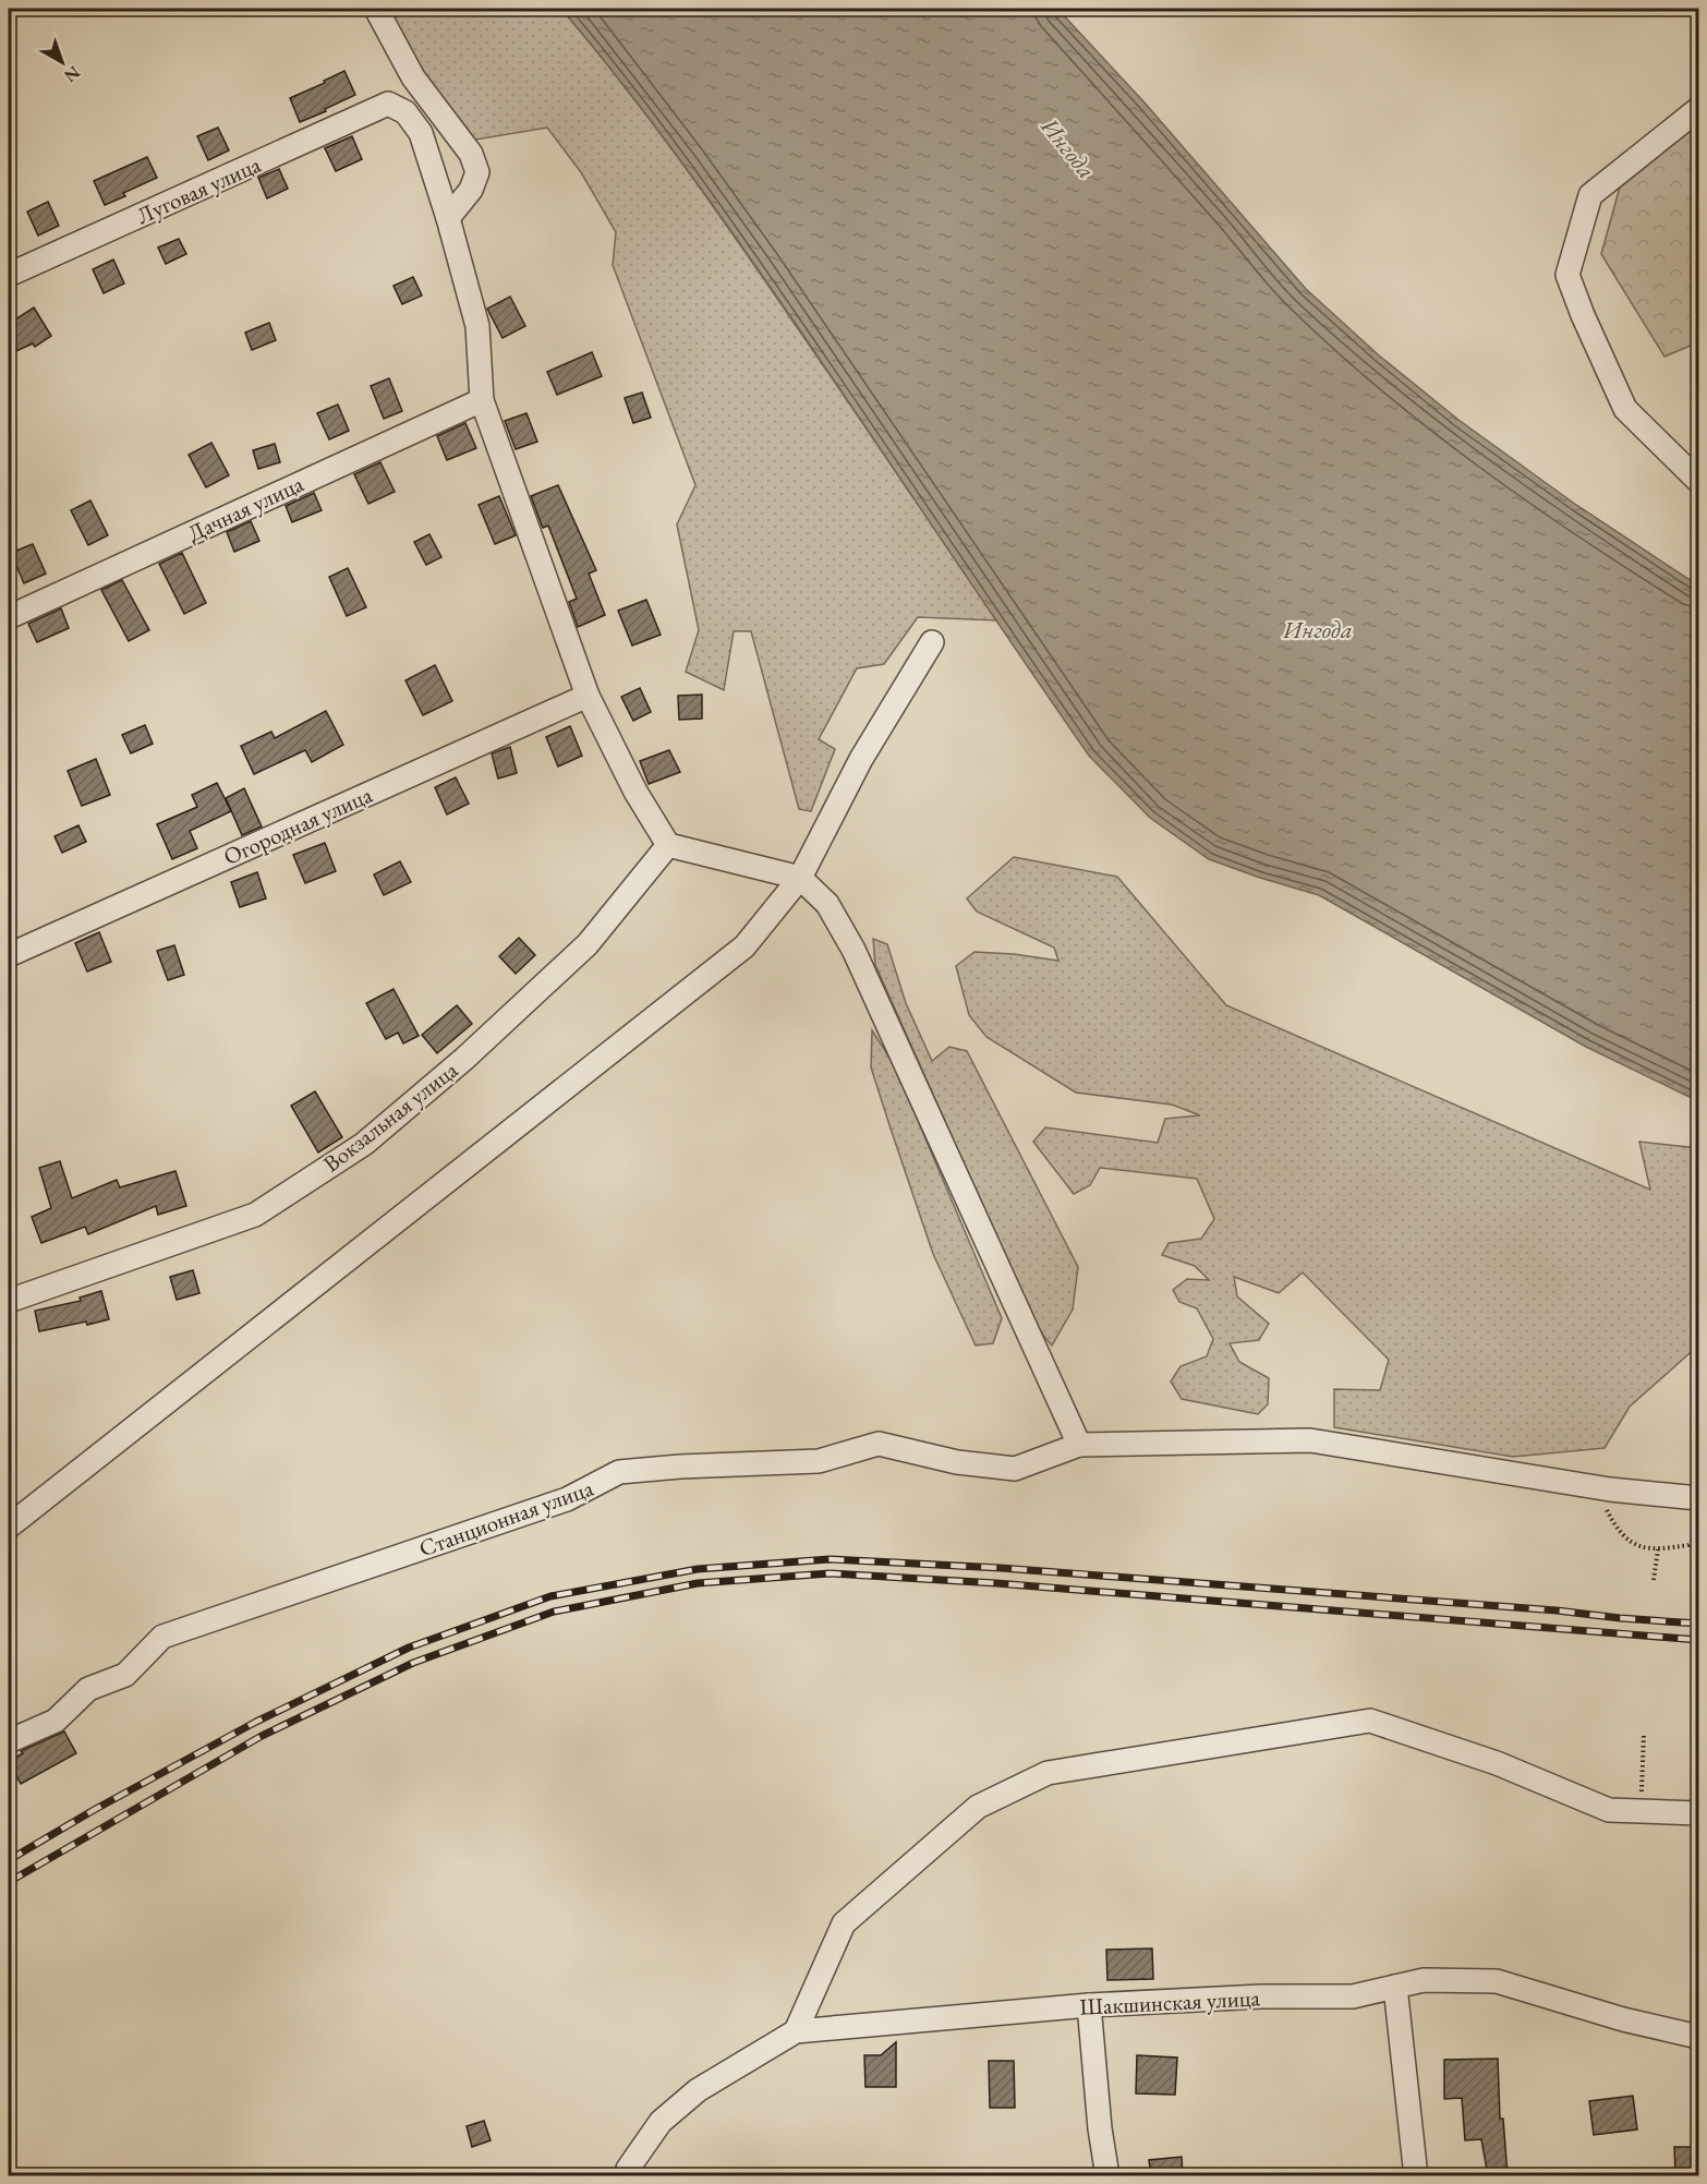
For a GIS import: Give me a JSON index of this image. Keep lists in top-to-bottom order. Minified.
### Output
{"streets":{"street":["Луговая улица","Дачная улица","Огородная улица","Вокзальная улица","Станционная улица","Шакшинская улица"]},"water":["Ингода"],"north":"bottom right"}
